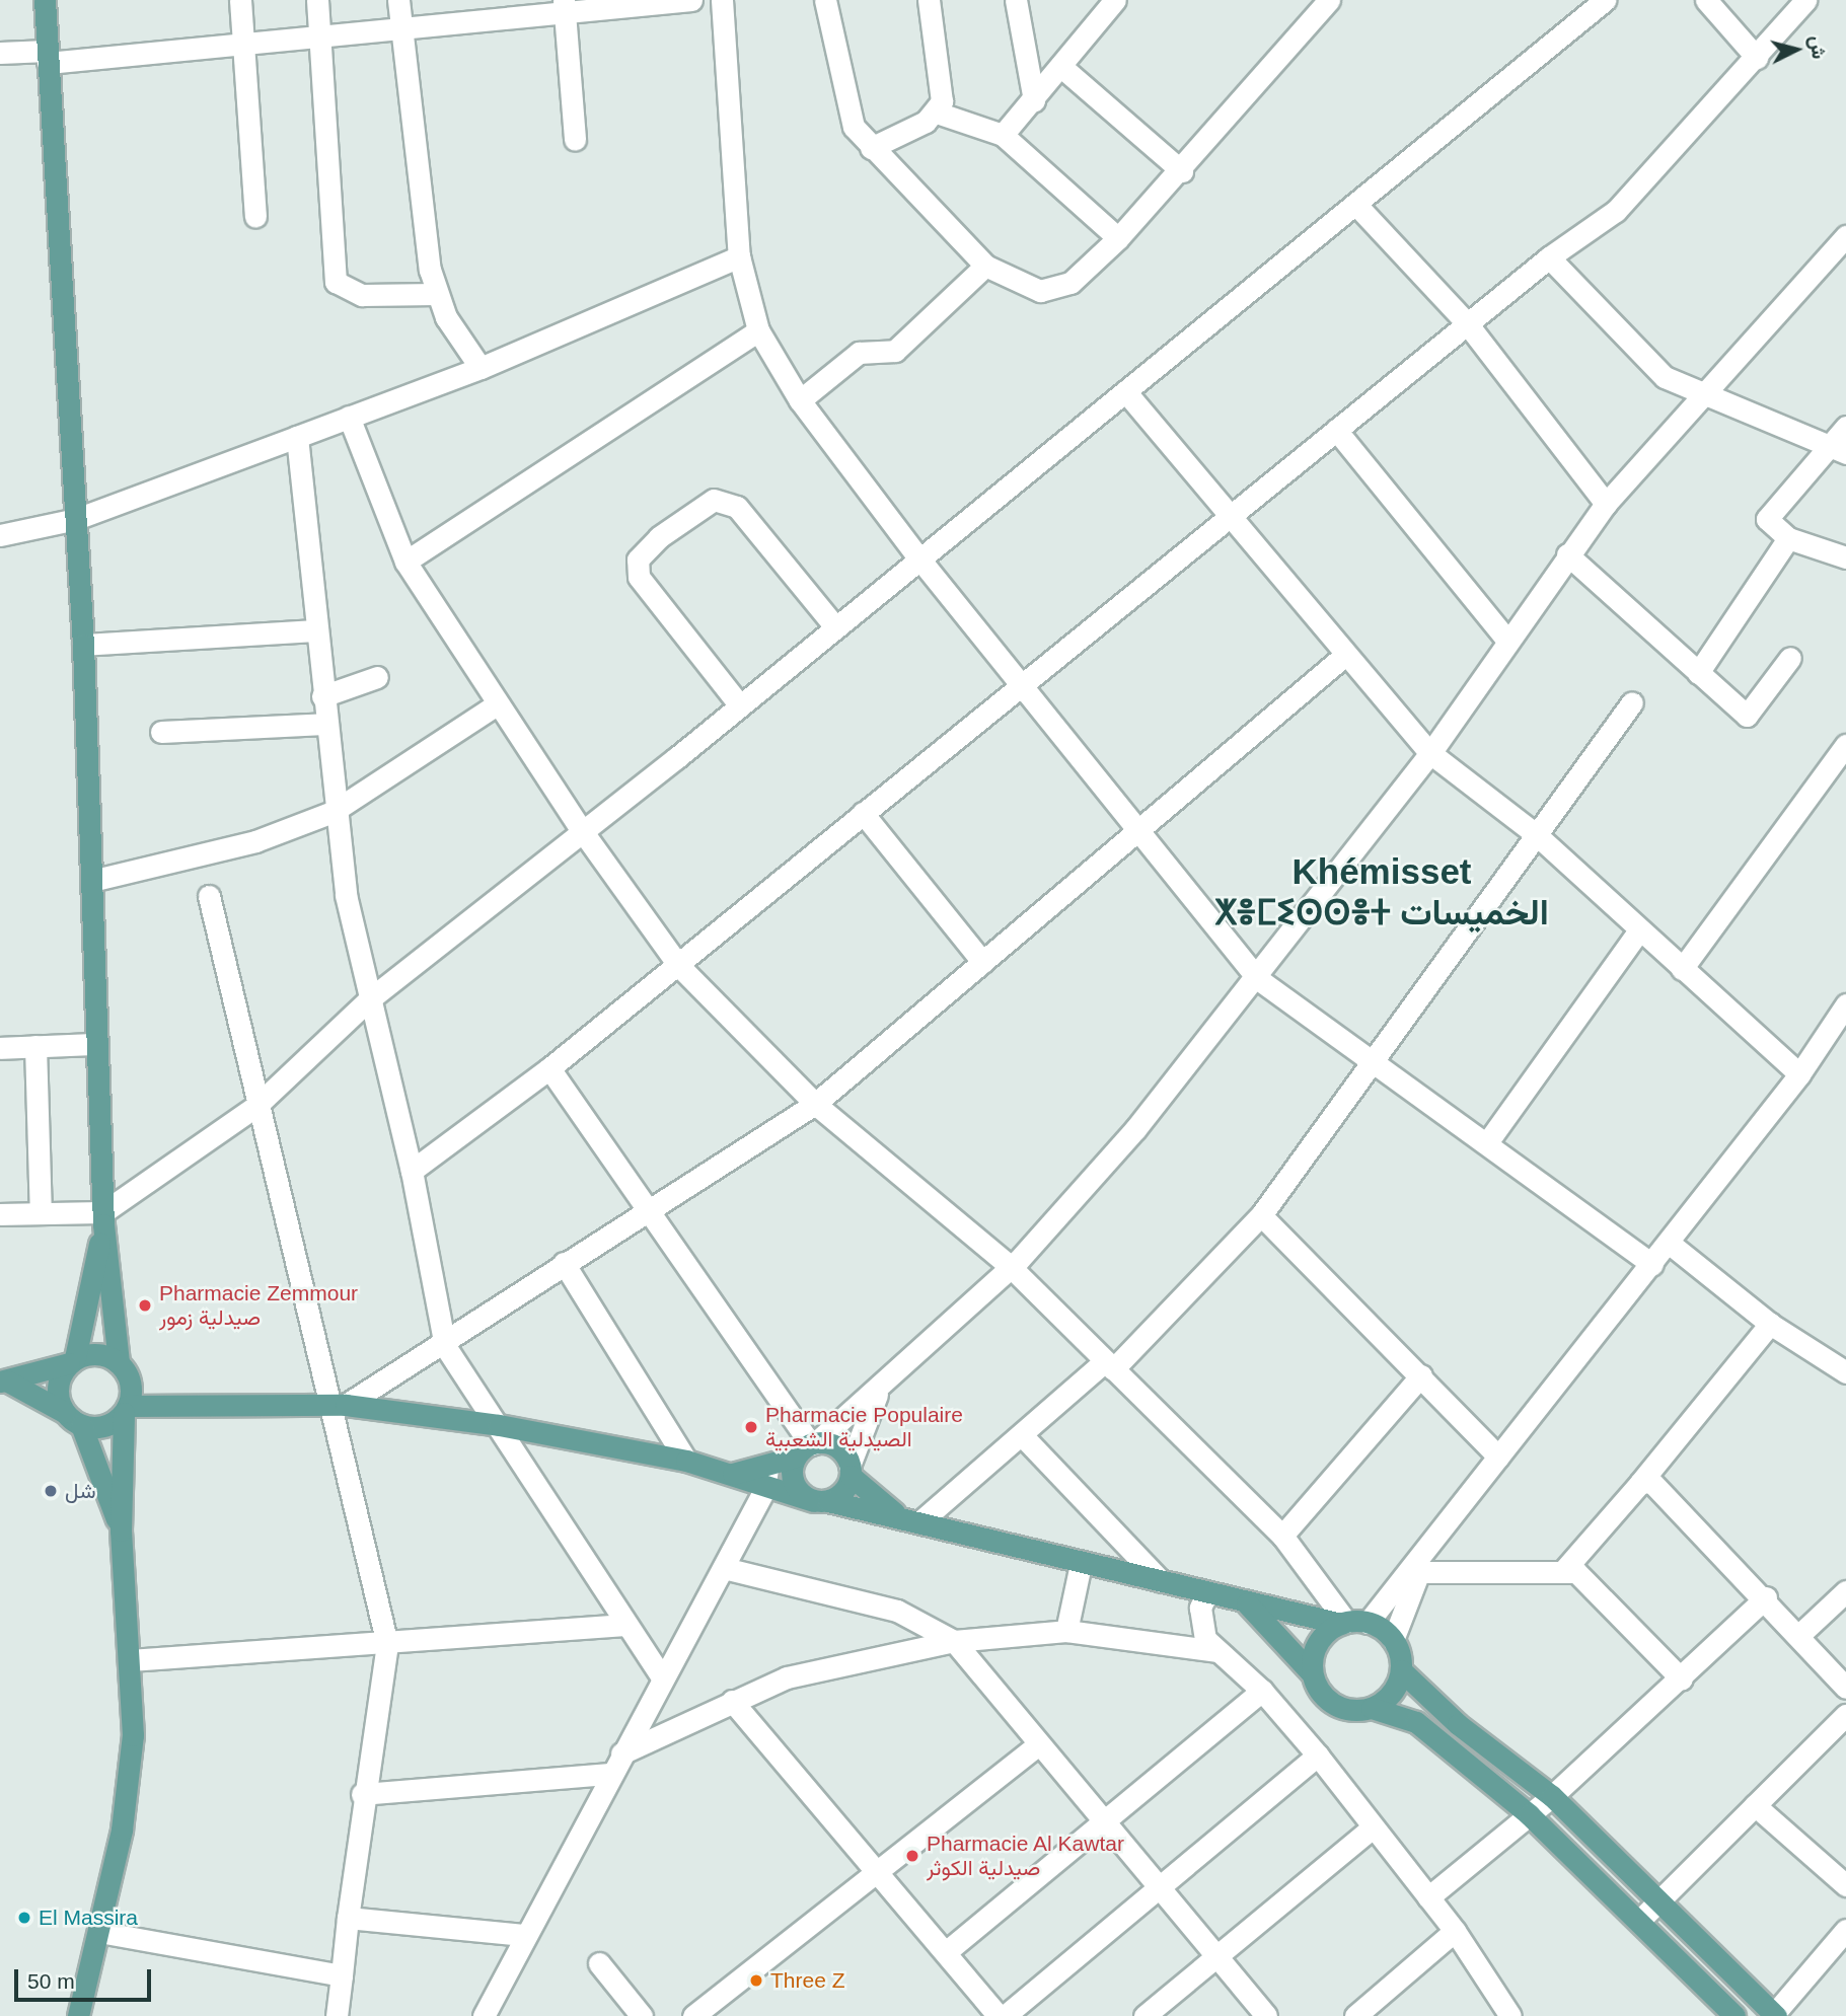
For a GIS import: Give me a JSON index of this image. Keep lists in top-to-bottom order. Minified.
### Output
{"districts":["Khémisset ⵅⴻⵎⵉⵙⵙⴻⵜ الخميسات"],"places":["Pharmacie Zemmour صيدلية زمور","Pharmacie Populaire الصيدلية الشعبية","شل","Pharmacie Al Kawtar صيدلية الكوثر","El Massira","Three Z"],"scale_bar":"50 m","north":"right"}
